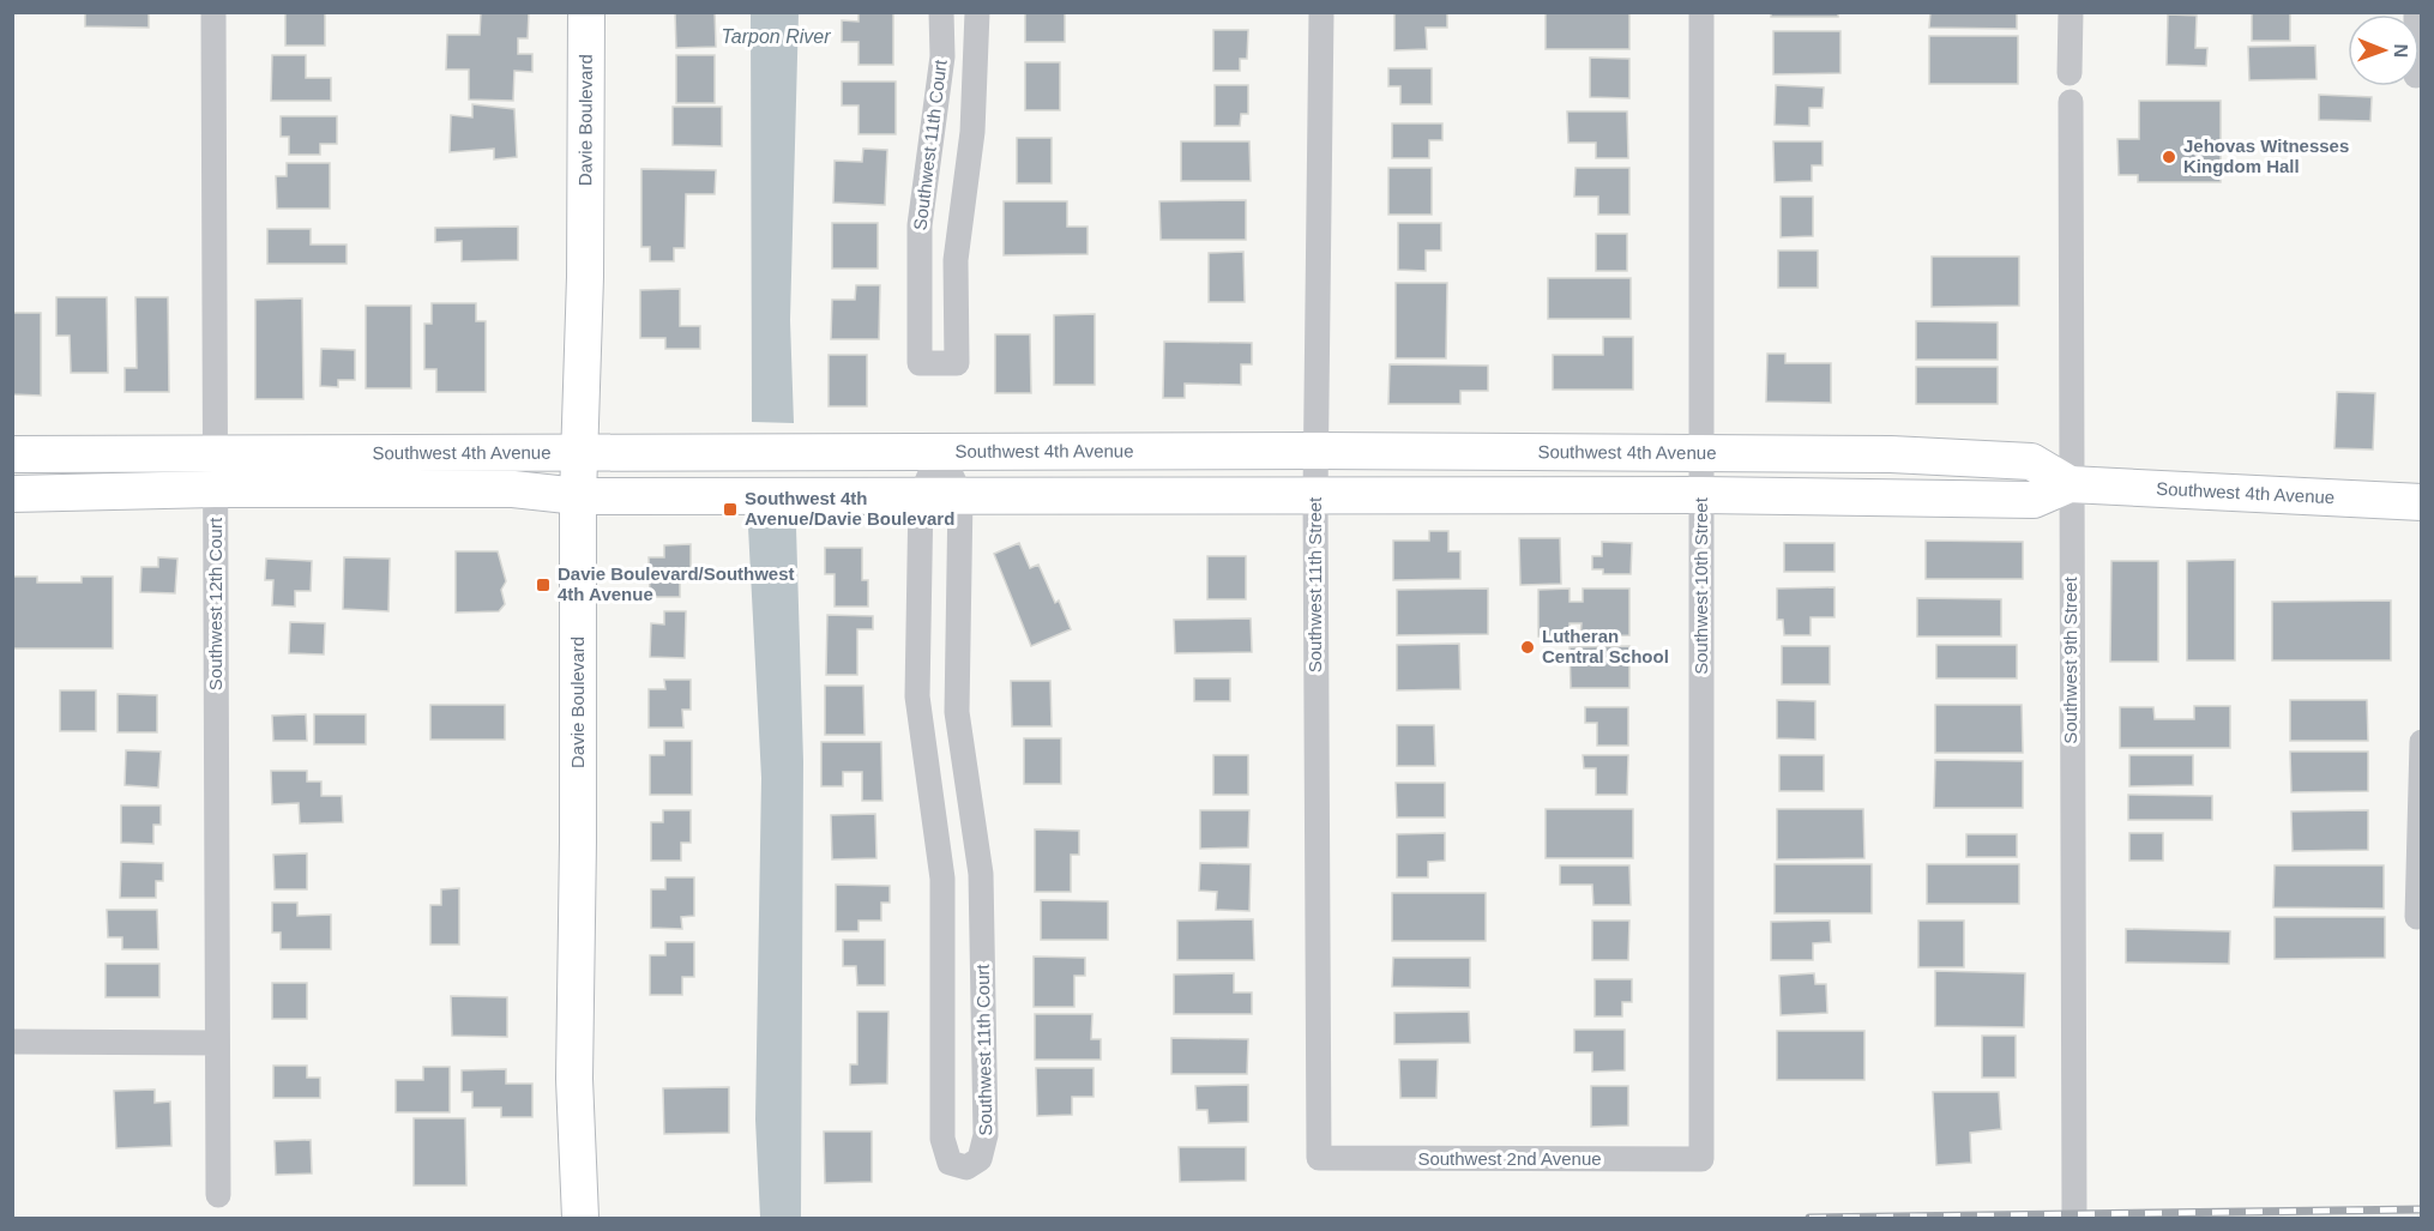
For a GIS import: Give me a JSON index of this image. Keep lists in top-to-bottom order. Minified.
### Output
{"streets":{"main road":["Davie Boulevard","Southwest 4th Avenue"],"street":["Southwest 11th Court","Southwest 11th Street","Southwest 10th Street","Southwest 12th Court","Southwest 9th Street","Southwest 2nd Avenue"]},"crossings":[["Davie Boulevard","Southwest 4th Avenue"],["Southwest 11th Court","Southwest 4th Avenue"],["Southwest 4th Avenue","Southwest 11th Street"],["Southwest 4th Avenue","Southwest 10th Street"],["Southwest 4th Avenue","Southwest 12th Court"],["Southwest 4th Avenue","Southwest 9th Street"],["Southwest 11th Street","Southwest 2nd Avenue"],["Southwest 10th Street","Southwest 2nd Avenue"]],"water":["Tarpon River"],"places":{"other":["Jehovas Witnesses Kingdom Hall","Lutheran Central School"],"transit":["Southwest 4th Avenue/Davie Boulevard","Davie Boulevard/Southwest 4th Avenue"]},"north":"right"}
